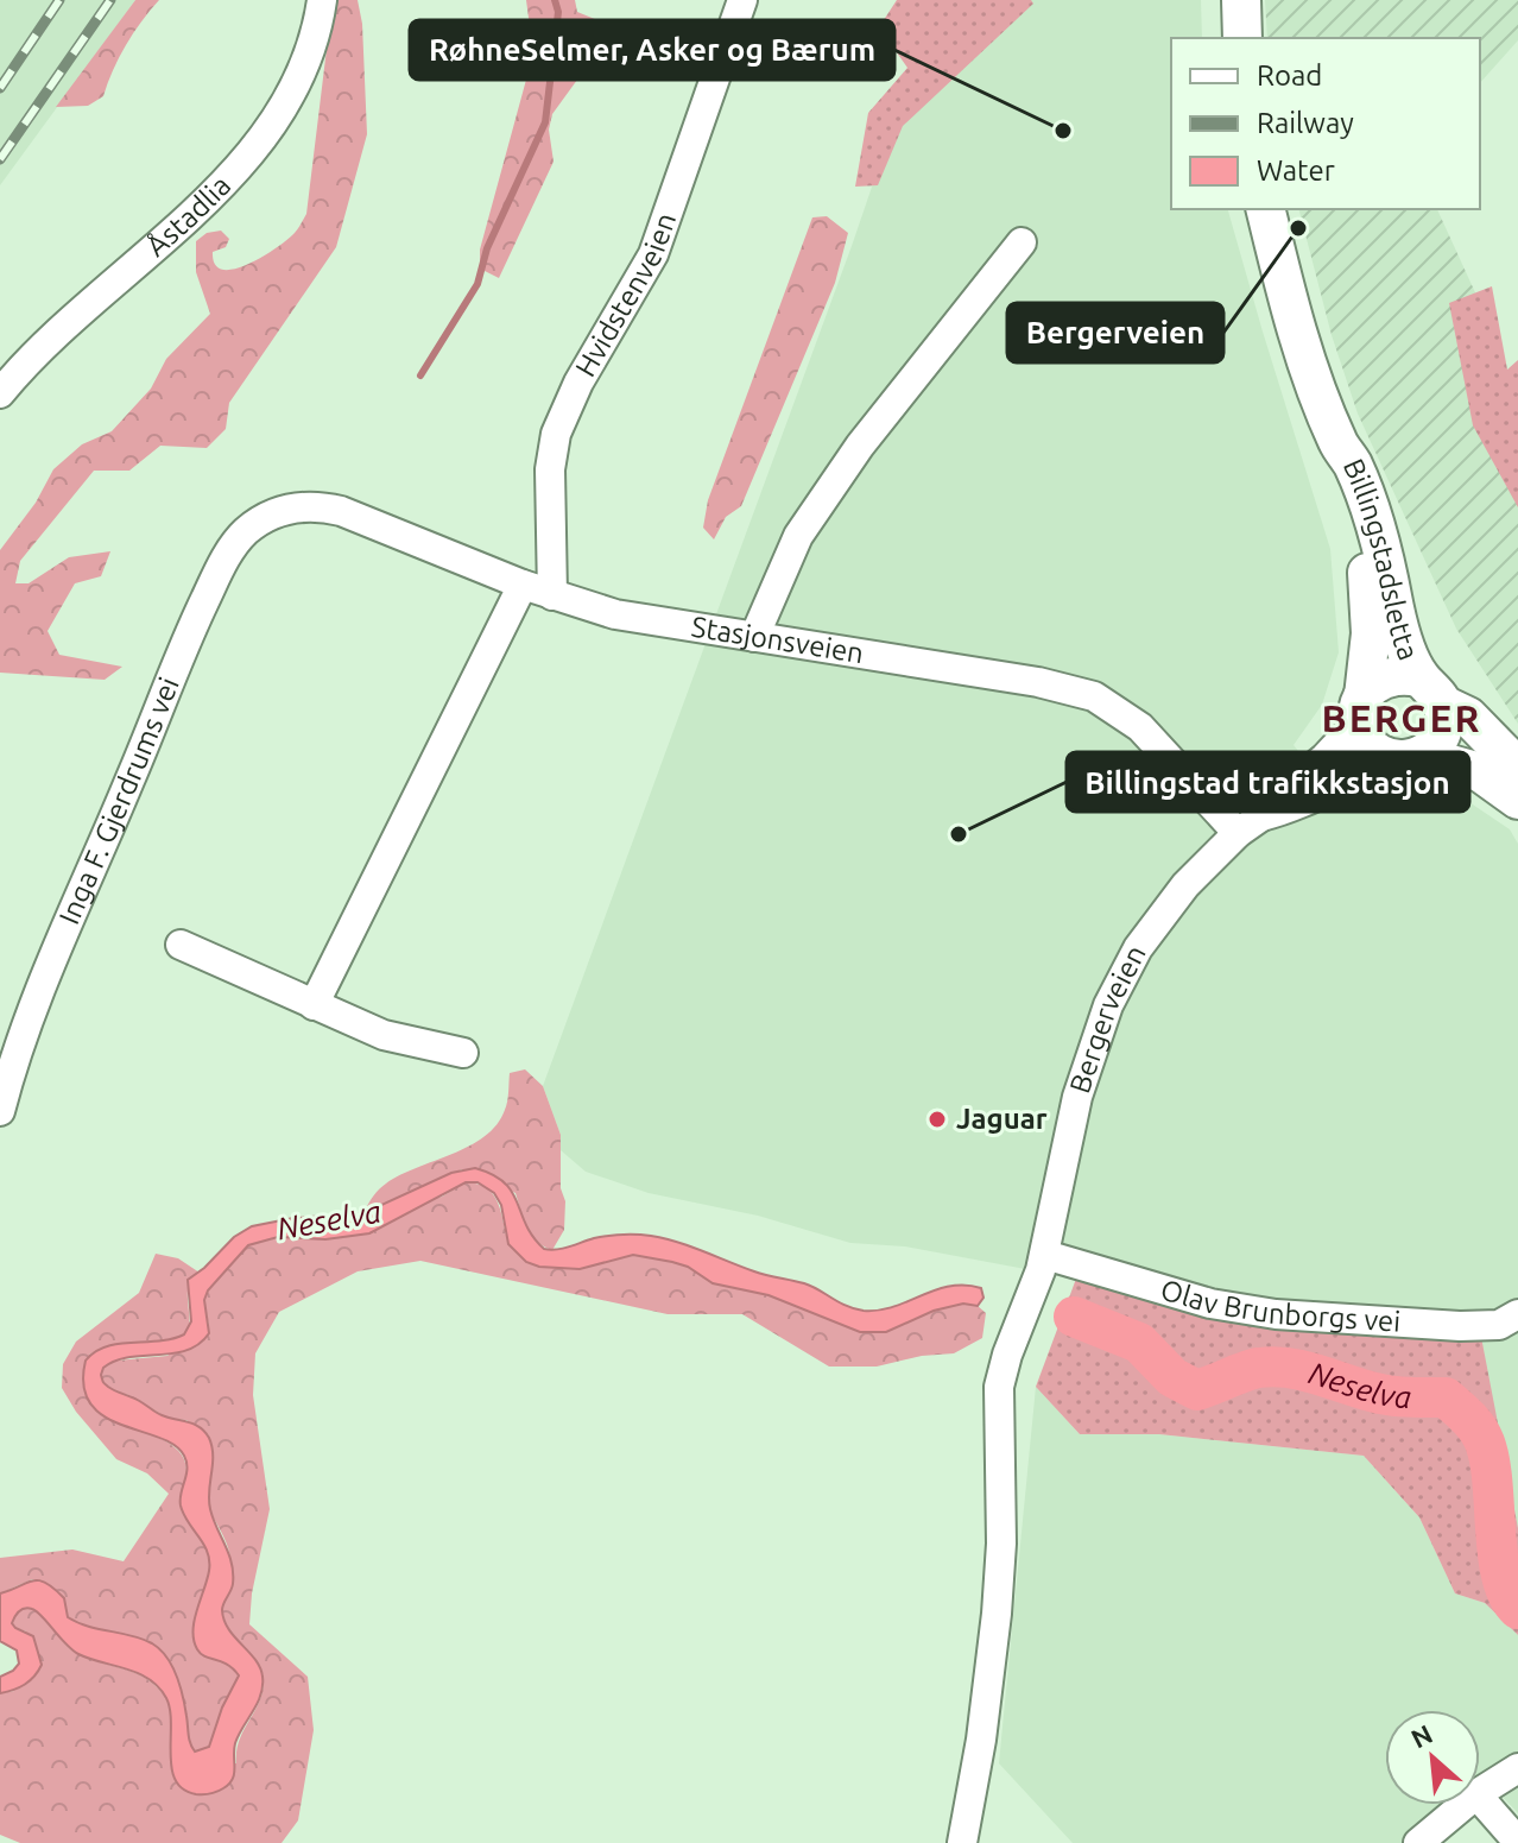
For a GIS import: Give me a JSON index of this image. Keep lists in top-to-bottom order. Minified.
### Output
{"streets":{"main road":["Billingstadsletta"],"street":["Åstadlia","Hvidstenveien","Stasjonsveien","Inga F. Gjerdrums vei","Bergerveien","Olav Brunborgs vei"]},"crossings":[["Hvidstenveien","Stasjonsveien"],["Billingstadsletta","Bergerveien"],["Stasjonsveien","Inga F. Gjerdrums vei"],["Stasjonsveien","Bergerveien"],["Bergerveien","Olav Brunborgs vei"]],"districts":["BERGER"],"water":["Neselva"],"places":["RøhneSelmer, Asker og Bærum","Bergerveien","Billingstad trafikkstasjon","Jaguar"],"legend":["Road","Railway","Water"],"north":"top left"}
